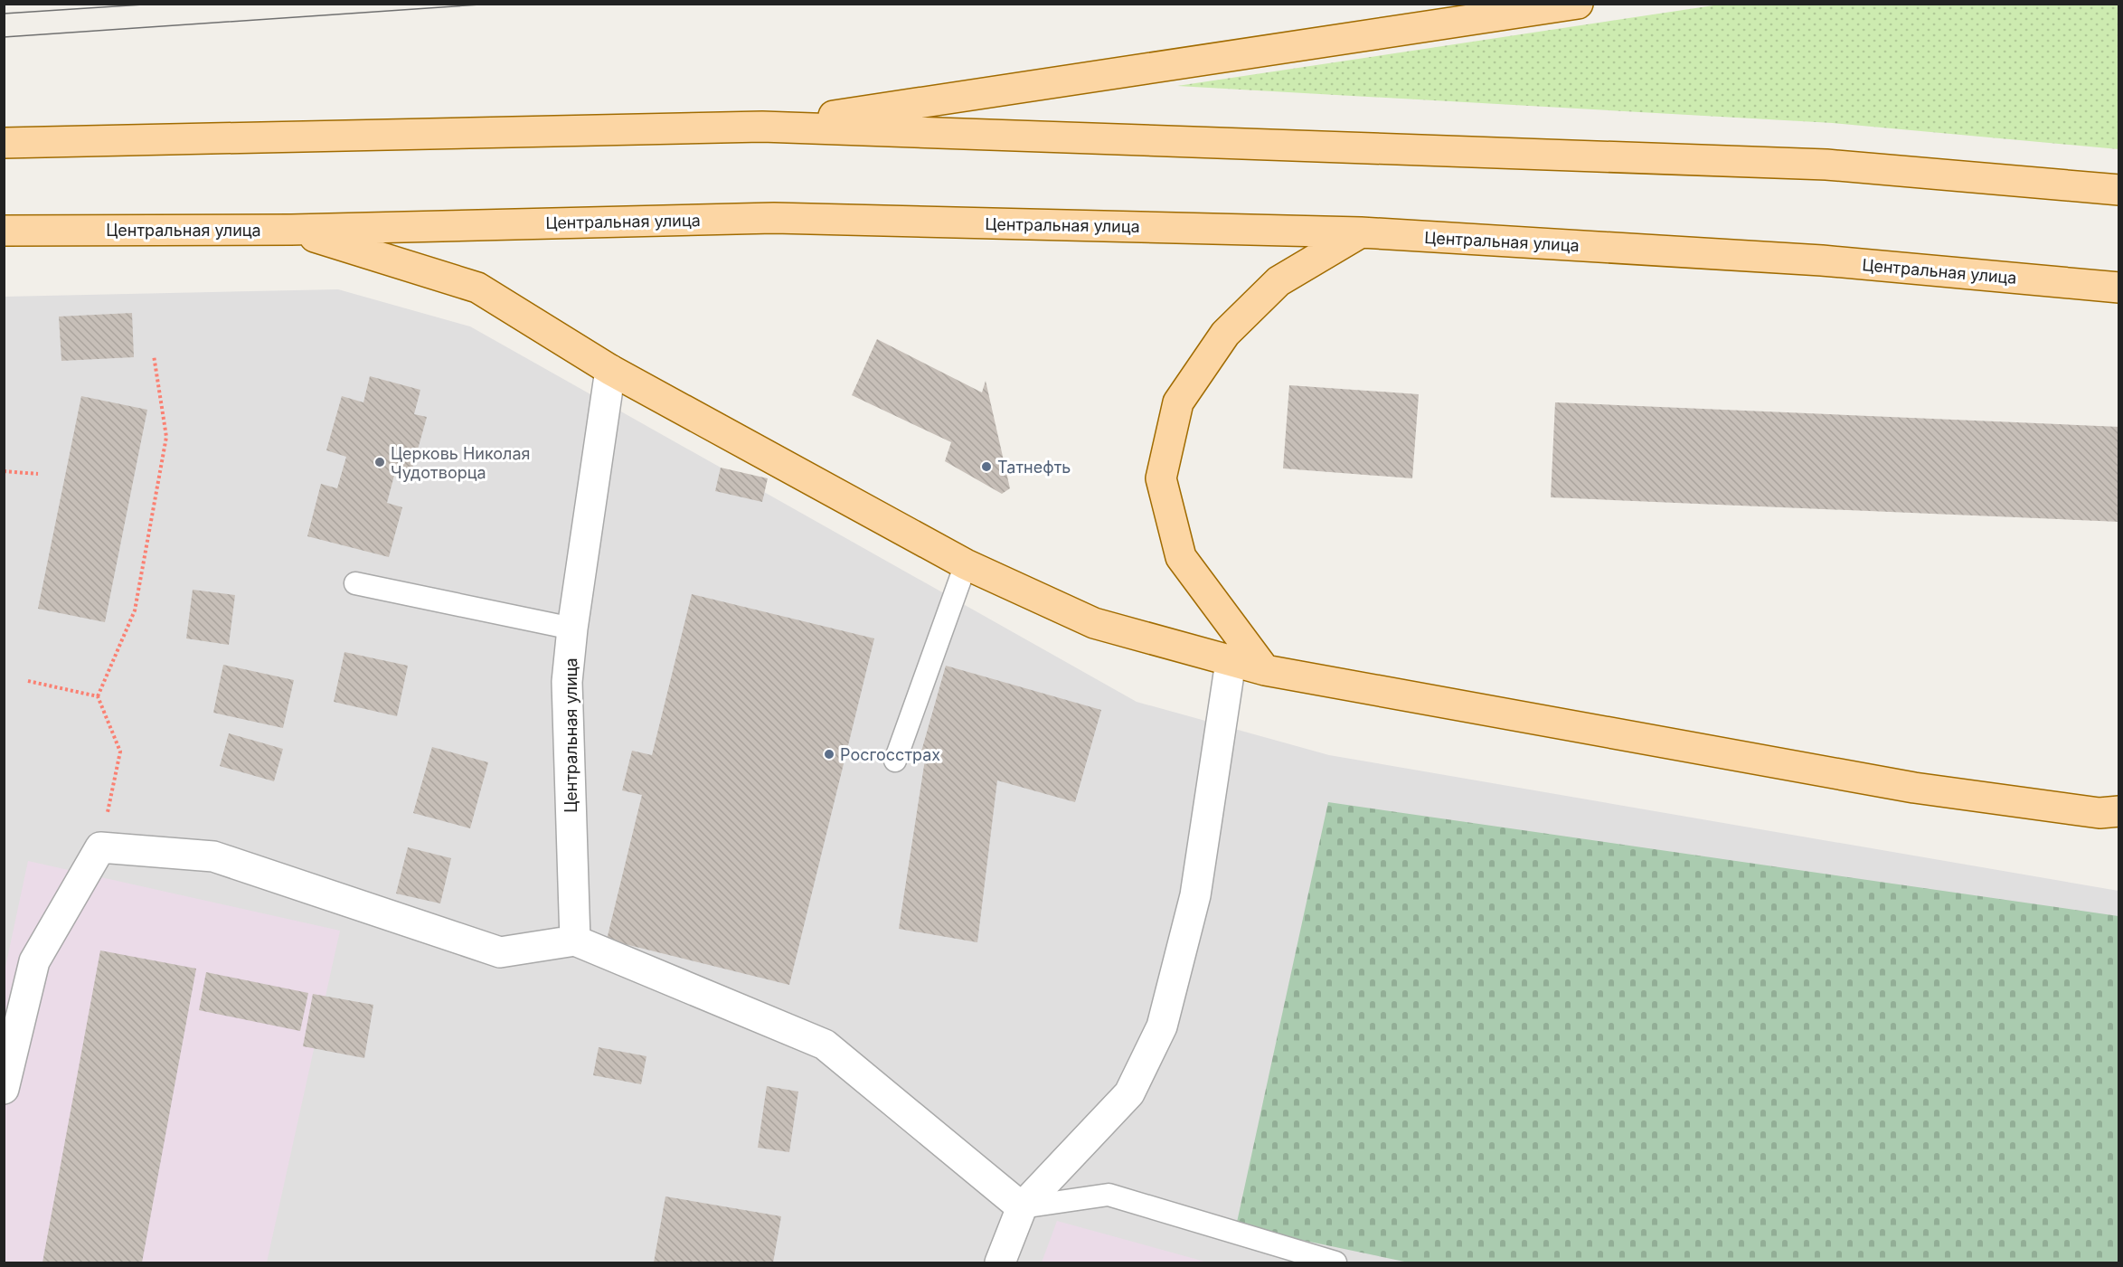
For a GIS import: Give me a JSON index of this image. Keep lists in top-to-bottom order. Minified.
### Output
{"streets":{"main road":["Центральная улица"]},"places":["Церковь Николая Чудотворца","Татнефть","Росгосстрах"]}
